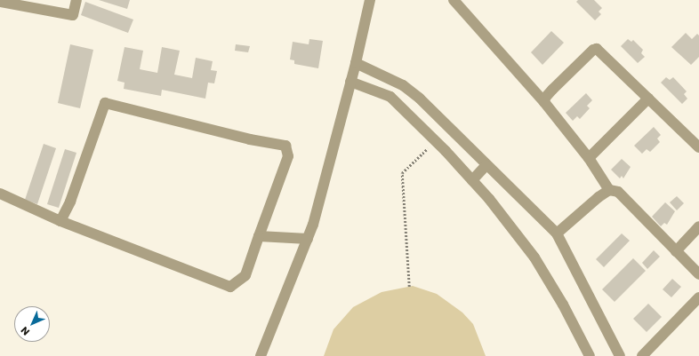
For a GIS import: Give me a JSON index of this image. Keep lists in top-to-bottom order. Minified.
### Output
{"north":"bottom left"}
